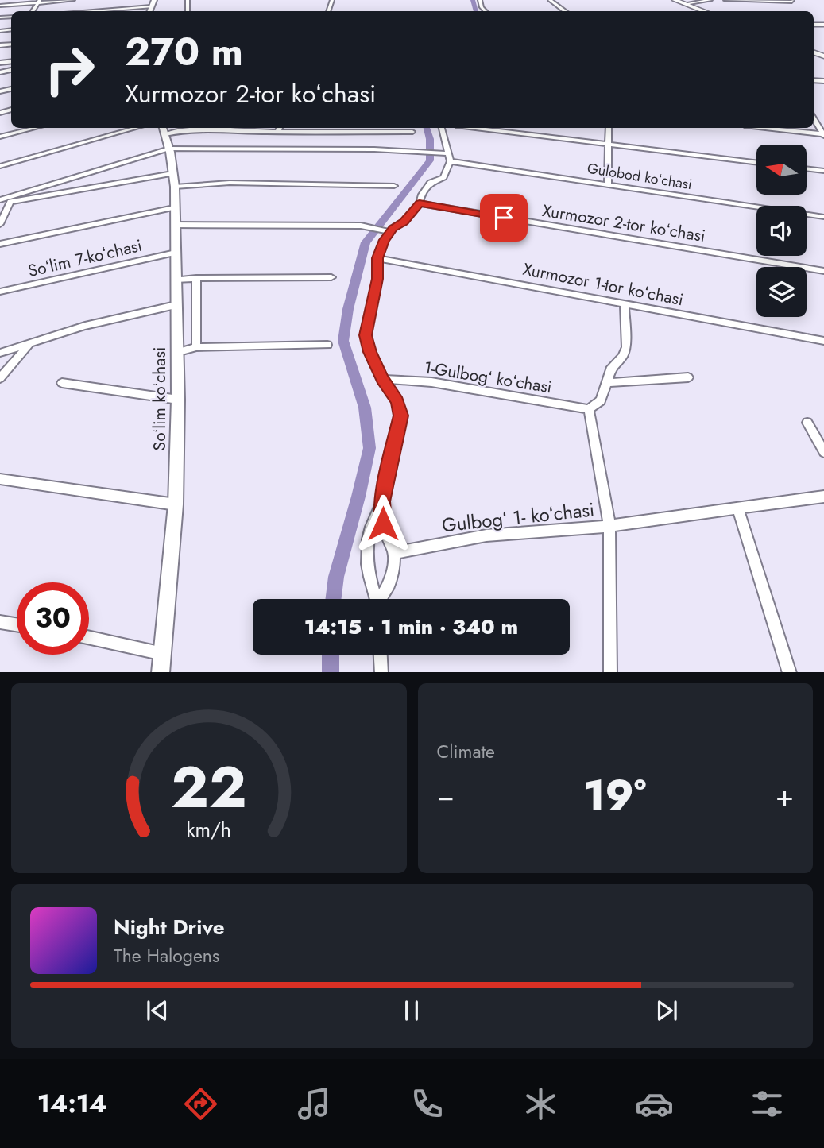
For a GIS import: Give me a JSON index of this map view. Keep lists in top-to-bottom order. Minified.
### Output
{"streets":{"street":["Gulobod koʻchasi","Xurmozor 2-tor koʻchasi","Soʻlim 7-koʻchasi","Xurmozor 1-tor koʻchasi","1-Gulbogʻ koʻchasi","Soʻlim koʻchasi","Gulbogʻ 1- koʻchasi"]},"crossings":[["Gulobod koʻchasi","Soʻlim koʻchasi"],["Soʻlim 7-koʻchasi","Soʻlim koʻchasi"],["1-Gulbogʻ koʻchasi","Gulbogʻ 1- koʻchasi"]],"north":"left","page":{"turn":["270 m","Xurmozor 2-tor koʻchasi"],"limit":"30","trip":"14:15 · 1 min · 340 m","tile":"Climate","heat":["−","19°","+"],"song":["Night Drive","The Halogens"],"tabs":"14:14","gauge":["22","km/h"]}}
